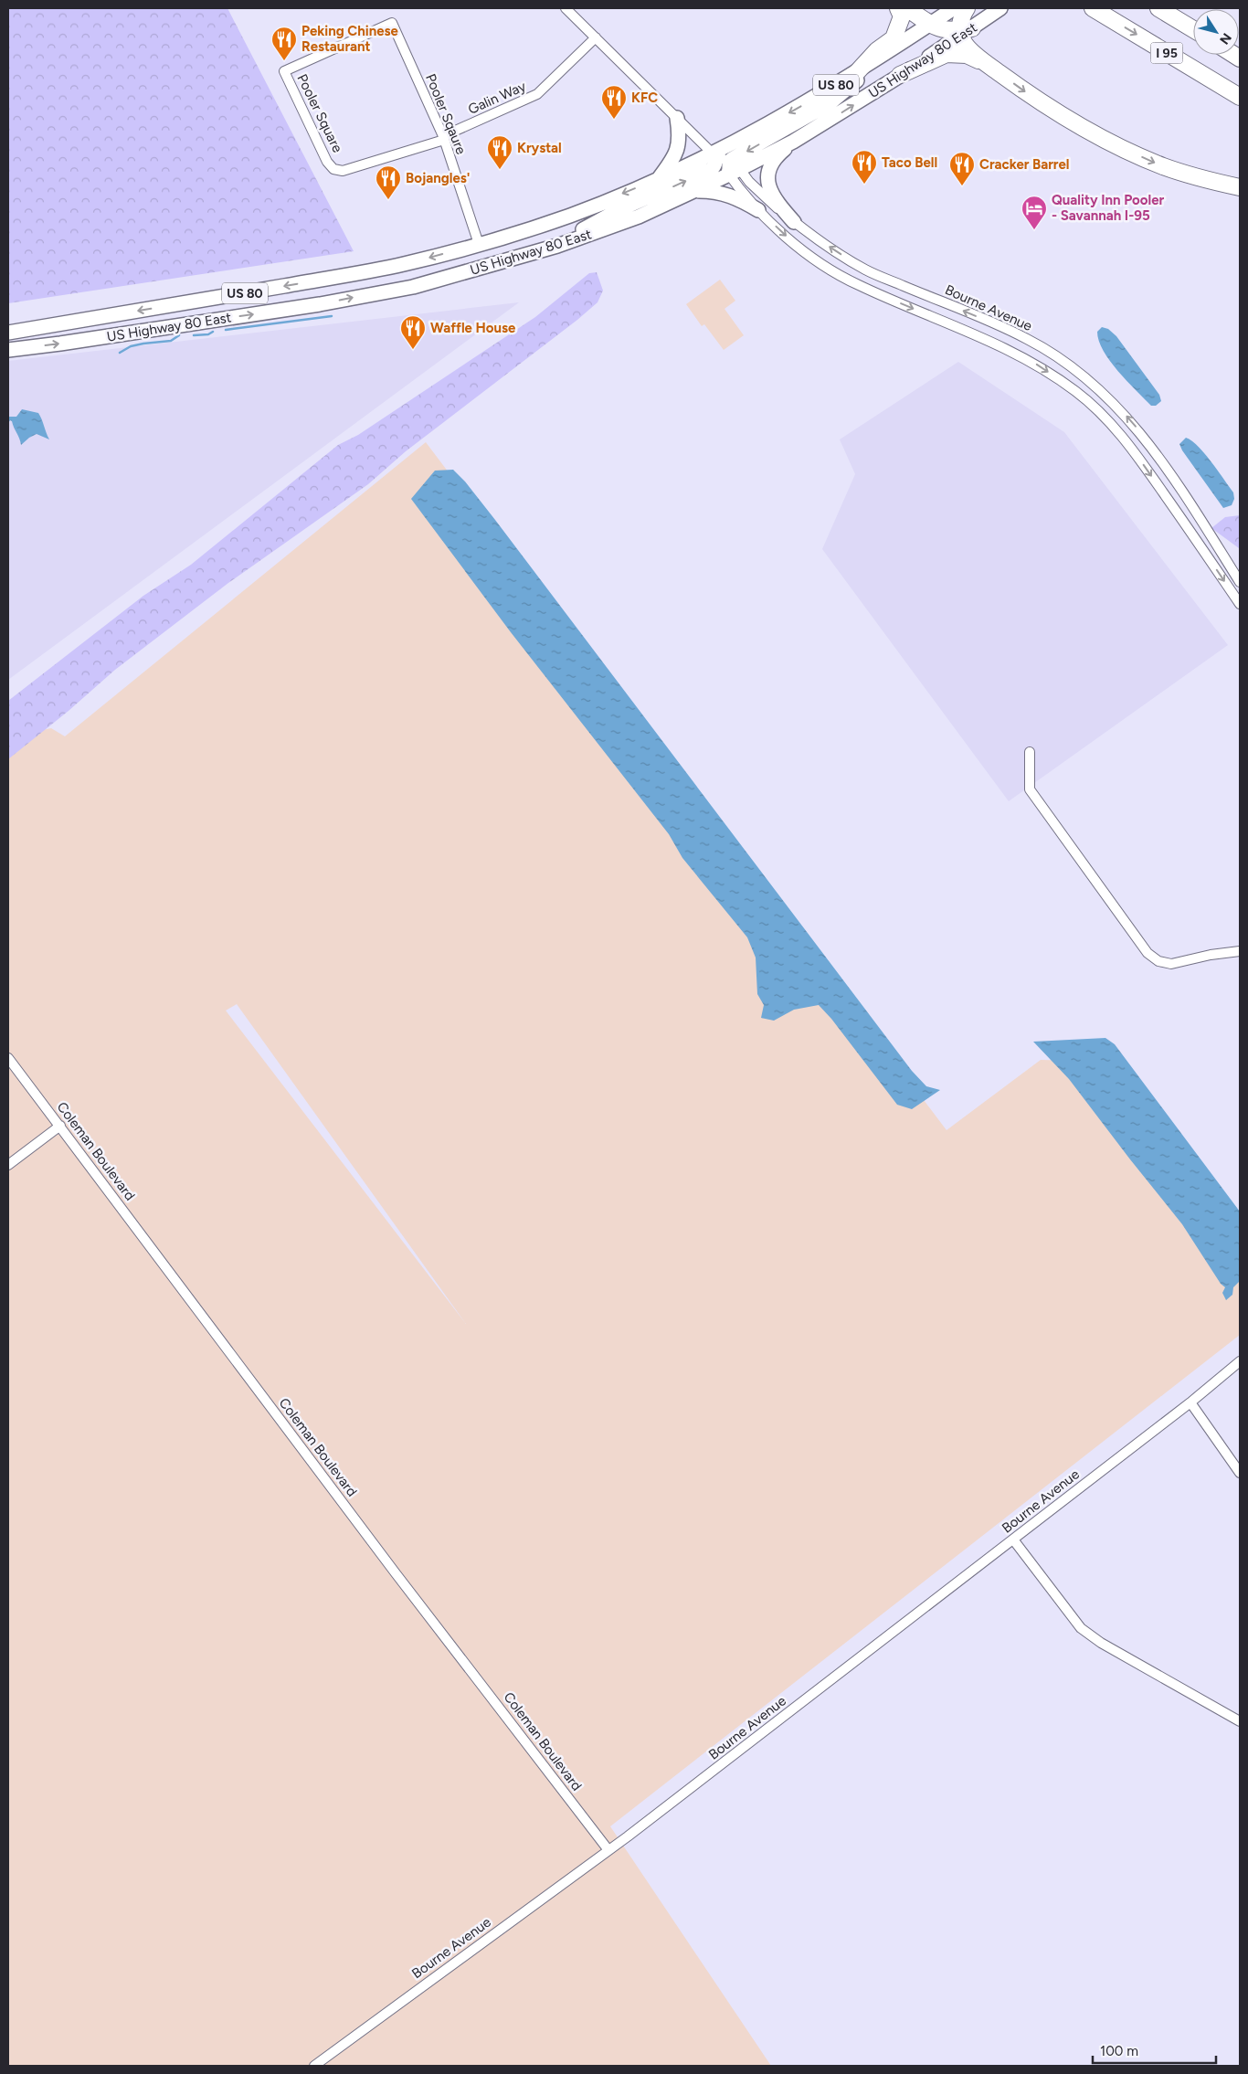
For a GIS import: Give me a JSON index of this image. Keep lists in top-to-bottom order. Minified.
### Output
{"streets":{"highway":["I 95"],"main road":["US Highway 80 East","US 80"],"street":["Galin Way","Pooler Square","Pooler Sqaure","Bourne Avenue","Coleman Boulevard"]},"crossings":[["US Highway 80 East","Pooler Sqaure"],["US Highway 80 East","Bourne Avenue"],["Galin Way","Pooler Square"],["Galin Way","Pooler Sqaure"],["Pooler Square","Pooler Sqaure"],["Bourne Avenue","Coleman Boulevard"]],"places":{"restaurant":["Peking Chinese Restaurant","KFC","Krystal","Taco Bell","Cracker Barrel","Bojangles'","Waffle House"],"hotel":["Quality Inn Pooler - Savannah I-95"]},"scale_bar":"100 m","north":"bottom right"}
